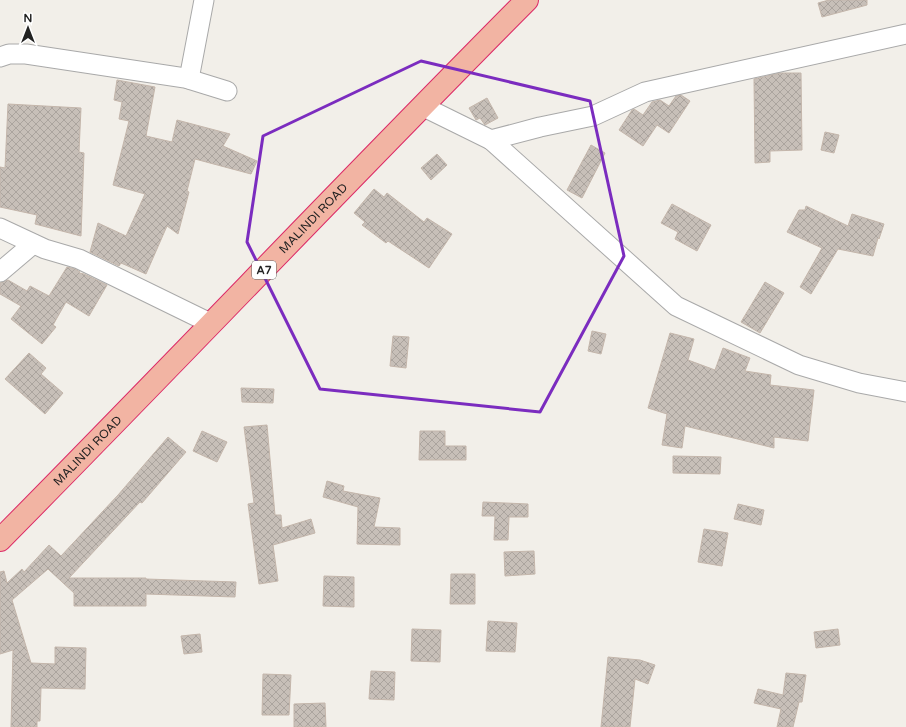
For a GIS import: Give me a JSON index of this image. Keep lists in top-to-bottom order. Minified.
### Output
{"streets":{"highway":["MALINDI ROAD","A7"]},"north":"top"}
